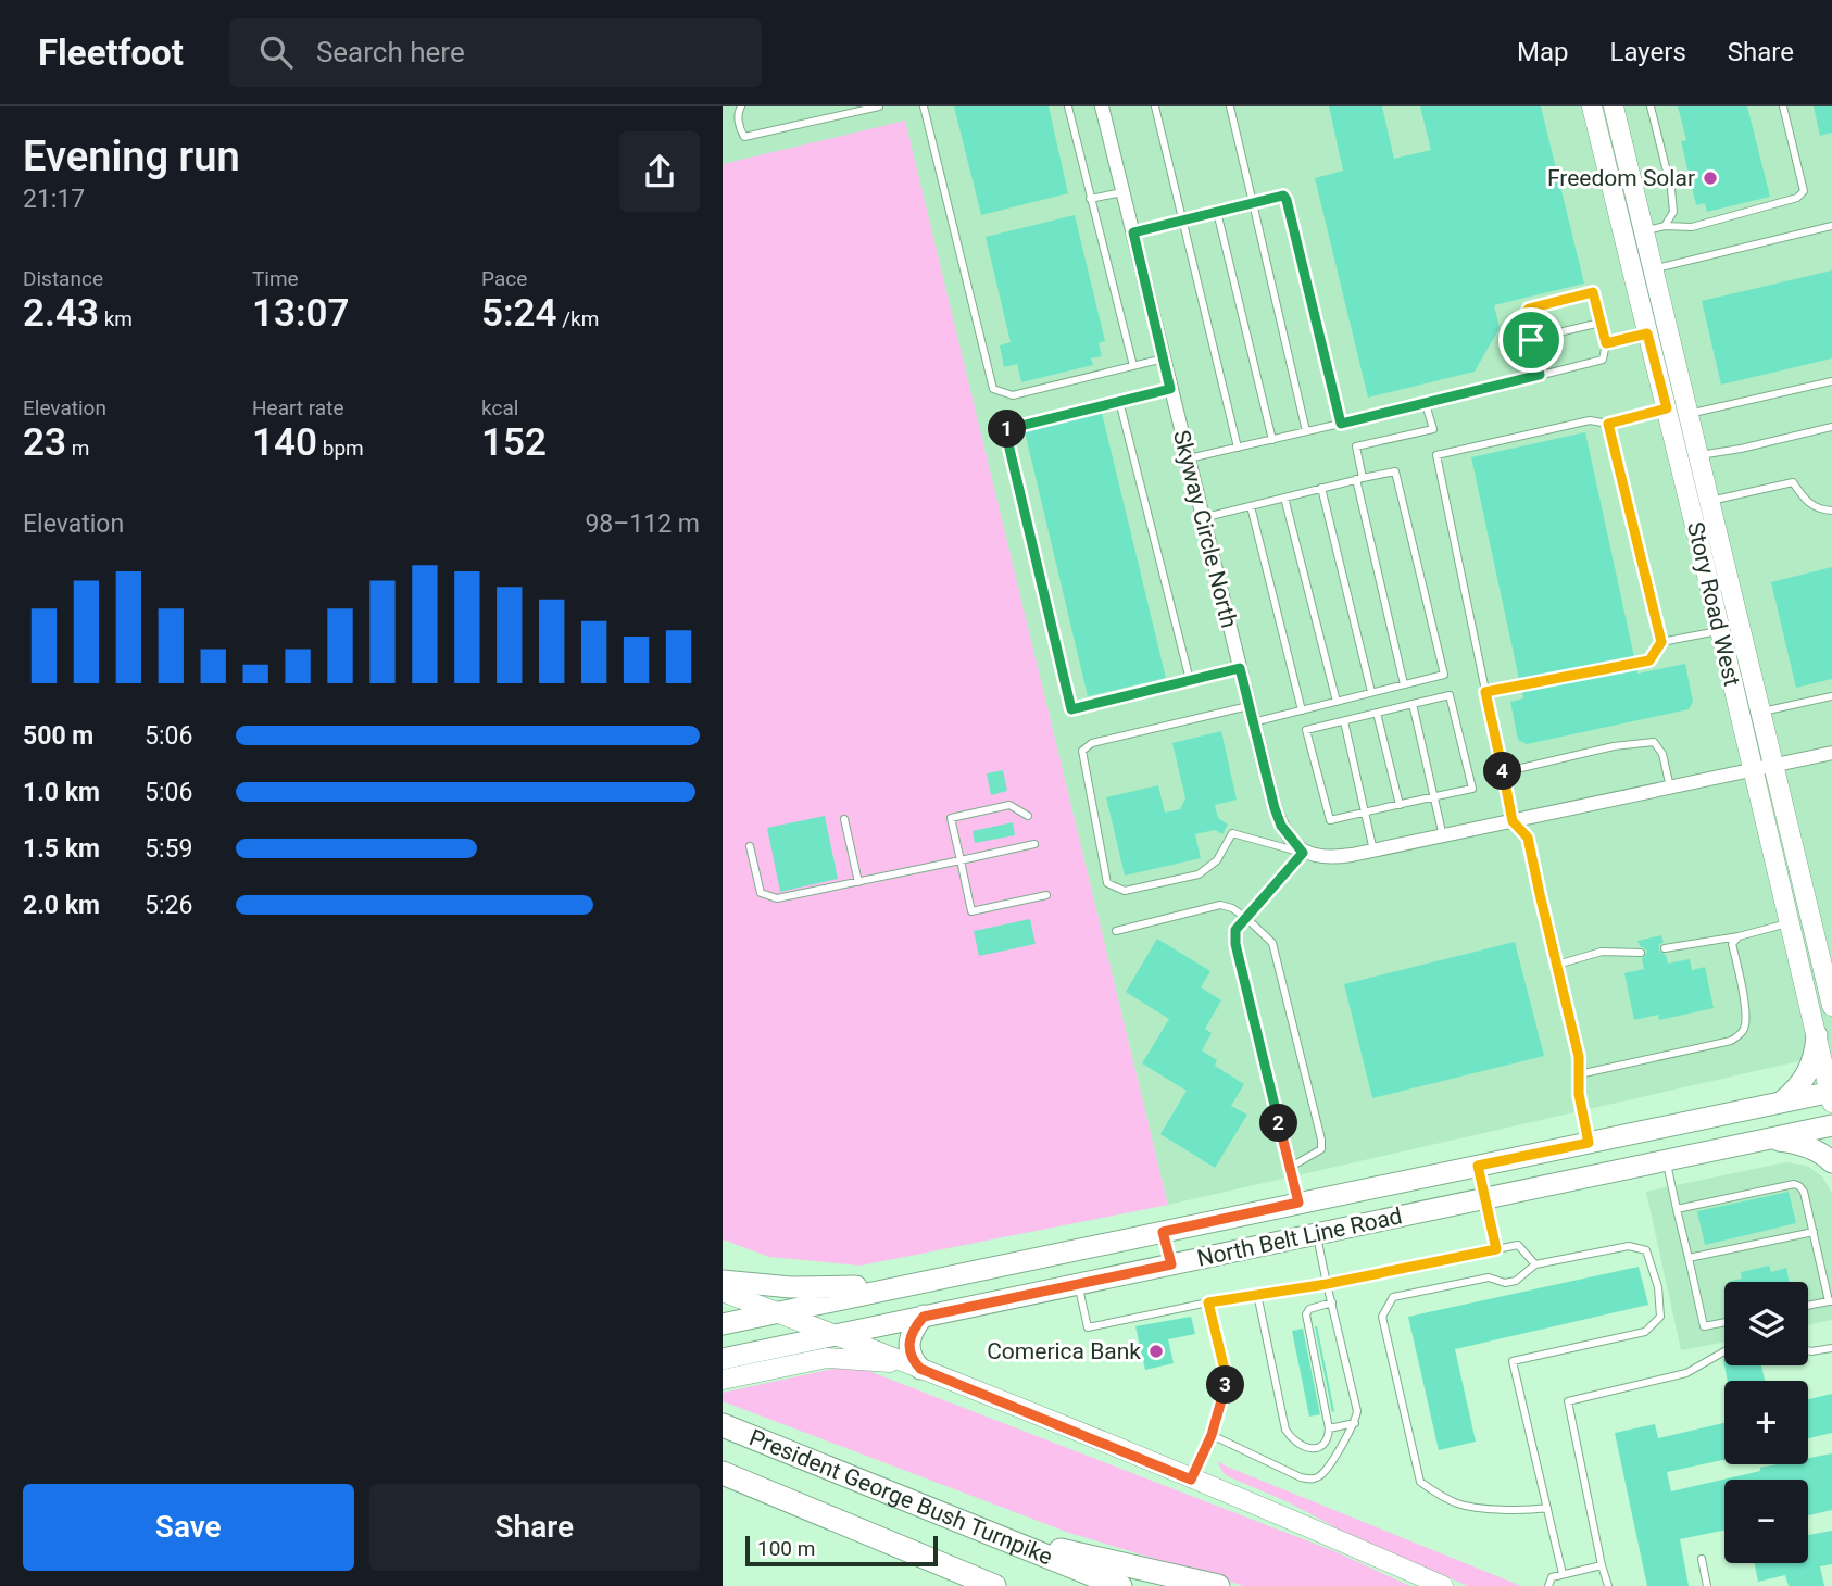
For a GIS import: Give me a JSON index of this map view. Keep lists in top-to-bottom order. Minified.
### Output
{"streets":{"highway":["President George Bush Turnpike"],"main road":["North Belt Line Road"],"street":["Skyway Circle North","Story Road West"]},"crossings":[["Story Road West","North Belt Line Road"]],"places":["Freedom Solar","Comerica Bank"],"scale_bar":"100 m","page":{"header":"Fleetfoot","search":"Search here","nav":["Map","Layers","Share"],"heading":["Evening run","21:17"],"stats":[["Distance","2.43 km"],["Time","13:07"],["Pace","5:24 /km"],["Elevation","23 m"],["Heart rate","140 bpm"],["kcal","152"]],"pins":["1","4","2","3"],"chart":["Elevation","98–112 m"],"list":[{"name":"500 m","note":"5:06"},{"name":"1.0 km","note":"5:06"},{"name":"1.5 km","note":"5:59"},{"name":"2.0 km","note":"5:26"}],"map_buttons":["+","−"],"buttons":["Save","Share"],"scale":"100 m"}}
